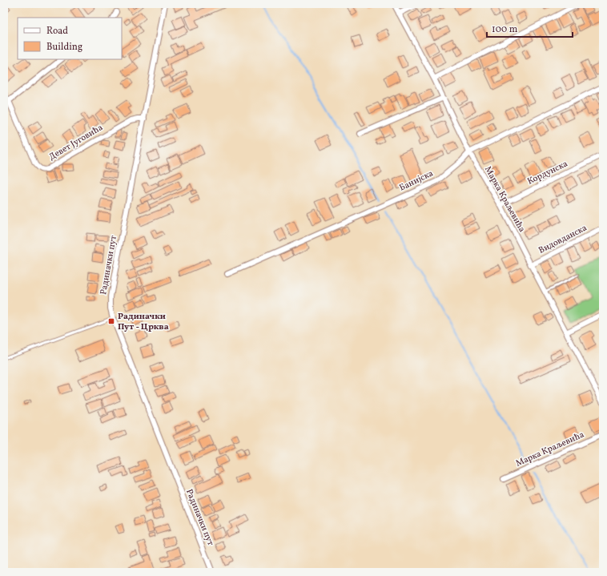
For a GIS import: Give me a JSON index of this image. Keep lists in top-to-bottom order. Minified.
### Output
{"streets":{"street":["Девет Југовића","Кордунска","Банијска","Марка Краљевића","Видовданска","Радиначки пут"]},"crossings":[["Девет Југовића","Радиначки пут"],["Кордунска","Марка Краљевића"],["Банијска","Марка Краљевића"],["Марка Краљевића","Видовданска"]],"places":{"transit":["Радиначки Пут - Црква"]},"legend":["Road","Building"],"scale_bar":"100 m"}
